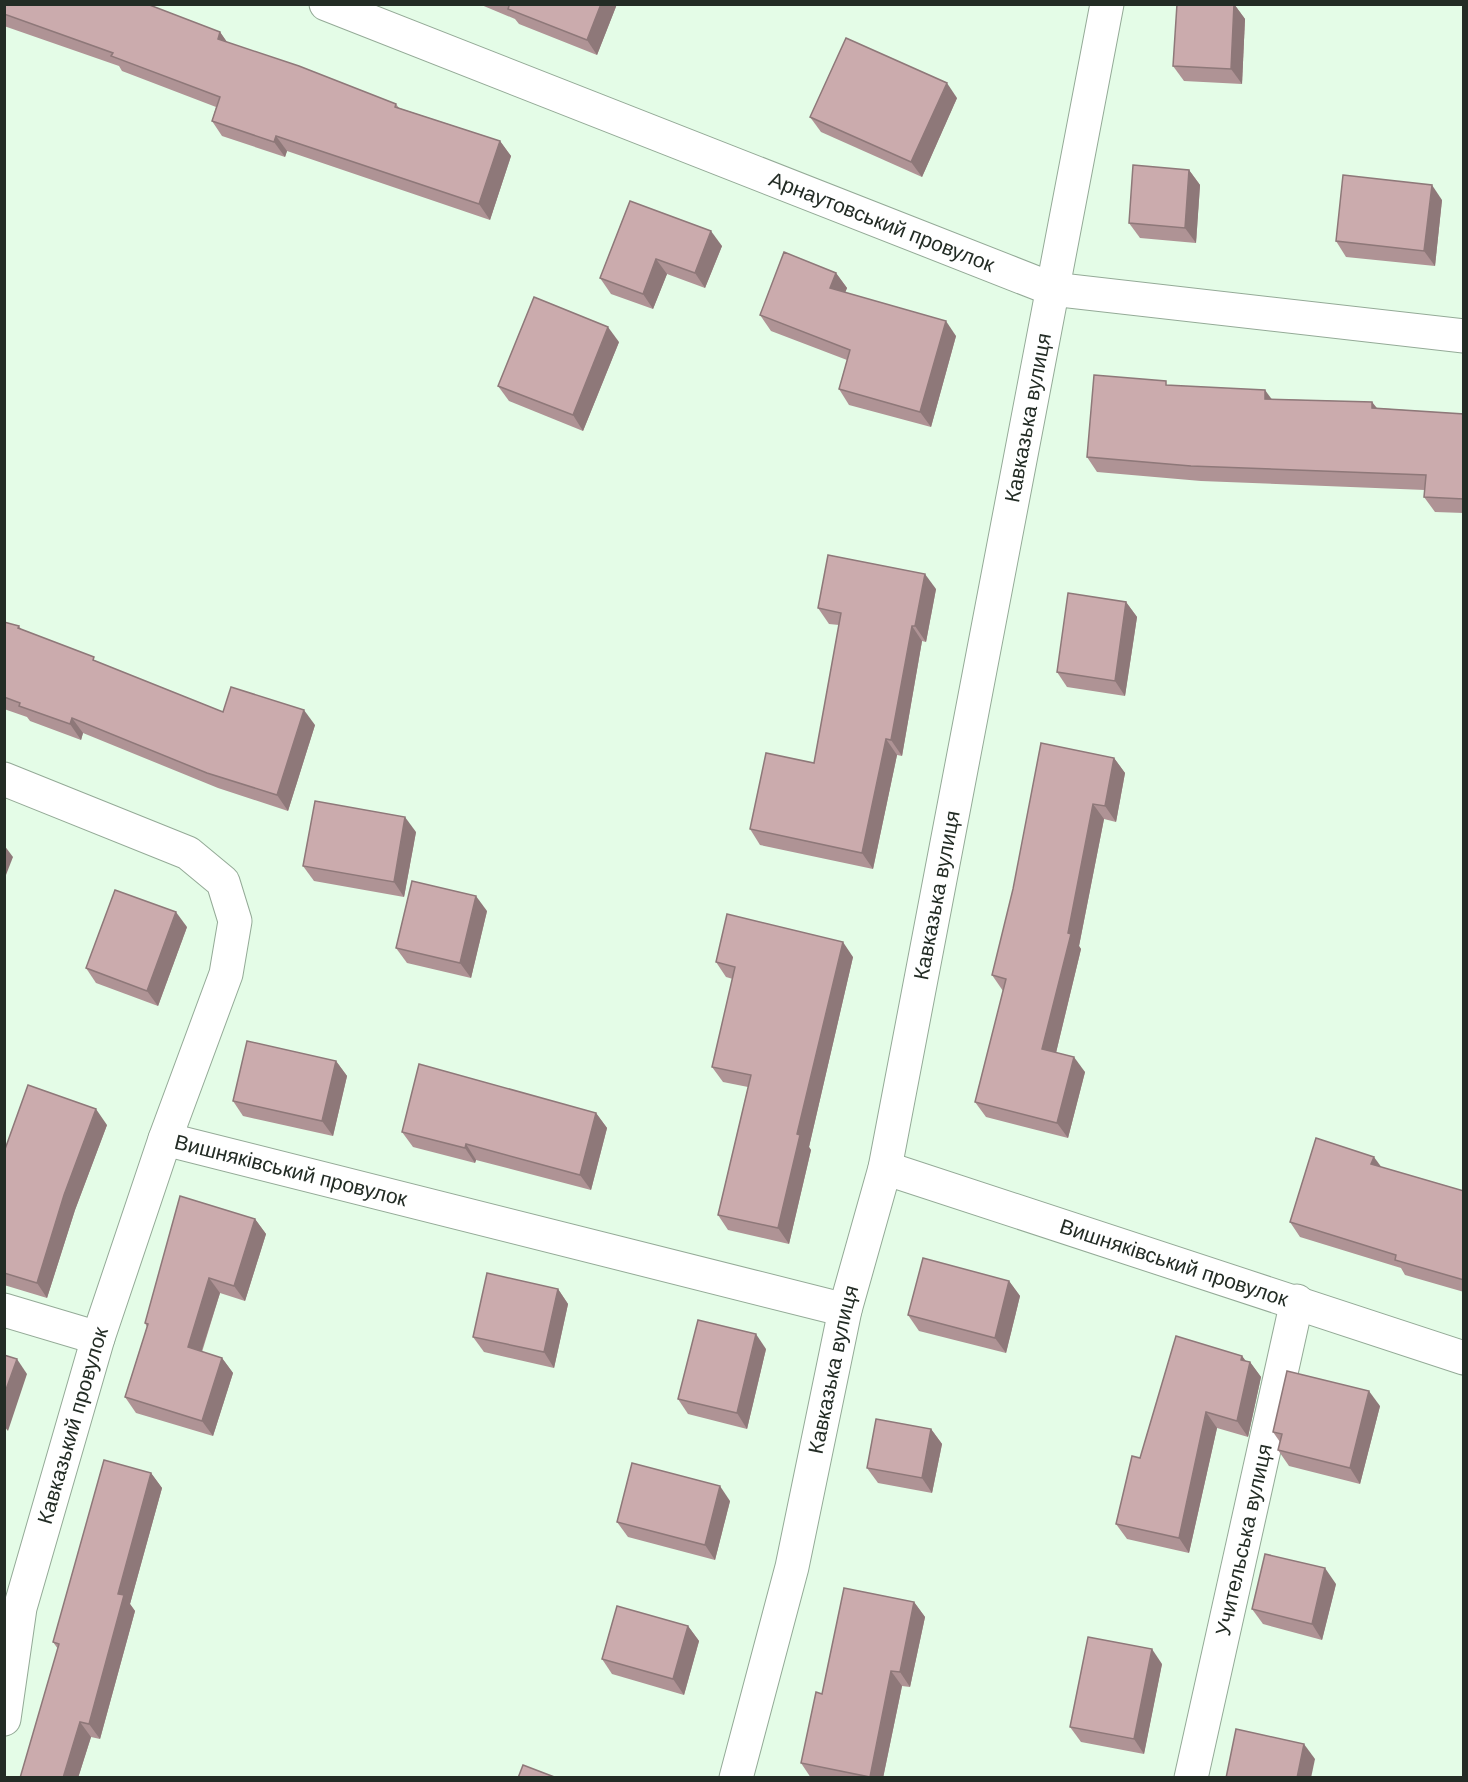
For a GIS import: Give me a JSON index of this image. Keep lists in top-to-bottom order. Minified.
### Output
{"streets":{"street":["Арнаутовський провулок","Кавказька вулиця","Вишняківський провулок","Кавказький провулок","Учительська вулиця"]},"crossings":[["Арнаутовський провулок","Кавказька вулиця"],["Кавказька вулиця","Вишняківський провулок"],["Вишняківський провулок","Кавказький провулок"],["Вишняківський провулок","Учительська вулиця"]]}
